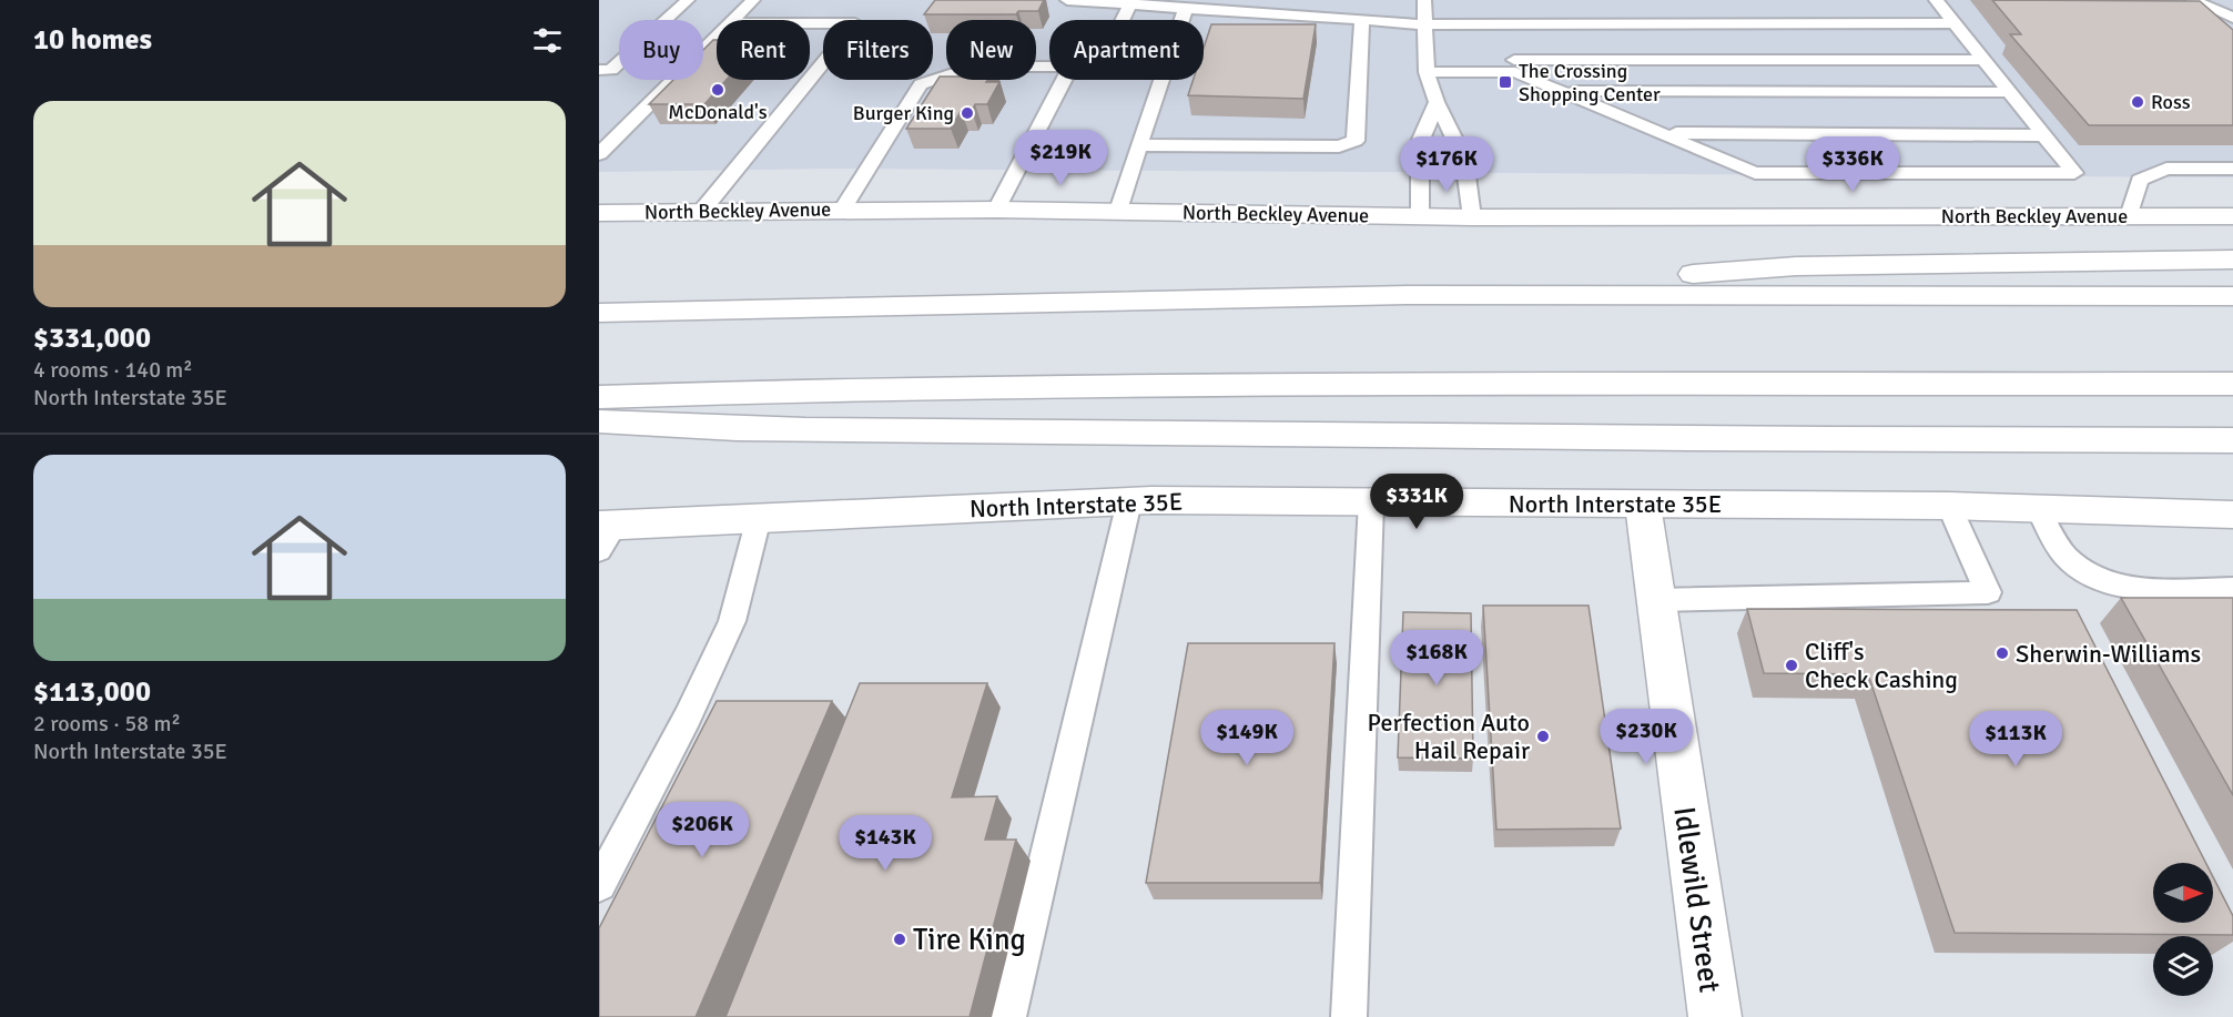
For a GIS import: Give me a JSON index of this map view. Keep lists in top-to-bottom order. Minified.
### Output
{"streets":{"main road":["North Beckley Avenue","North Interstate 35E","Idlewild Street"]},"crossings":[["North Interstate 35E","Idlewild Street"]],"places":{"transit":["The Crossing Shopping Center"],"other":["McDonald's","Ross","Burger King","Sherwin-Williams","Cliff's Check Cashing","Perfection Auto Hail Repair","Tire King"]},"north":"right","page":{"heading":"10 homes","chip":["Buy","Rent","Filters","New","Apartment"],"list":[{"name":"$331,000","note":"4 rooms · 140 m² · North Interstate 35E"},{"name":"$113,000","note":"2 rooms · 58 m² · North Interstate 35E"}],"price":["$219K","$176K","$336K","$331K","$168K","$230K","$149K","$113K","$206K","$143K"]}}
